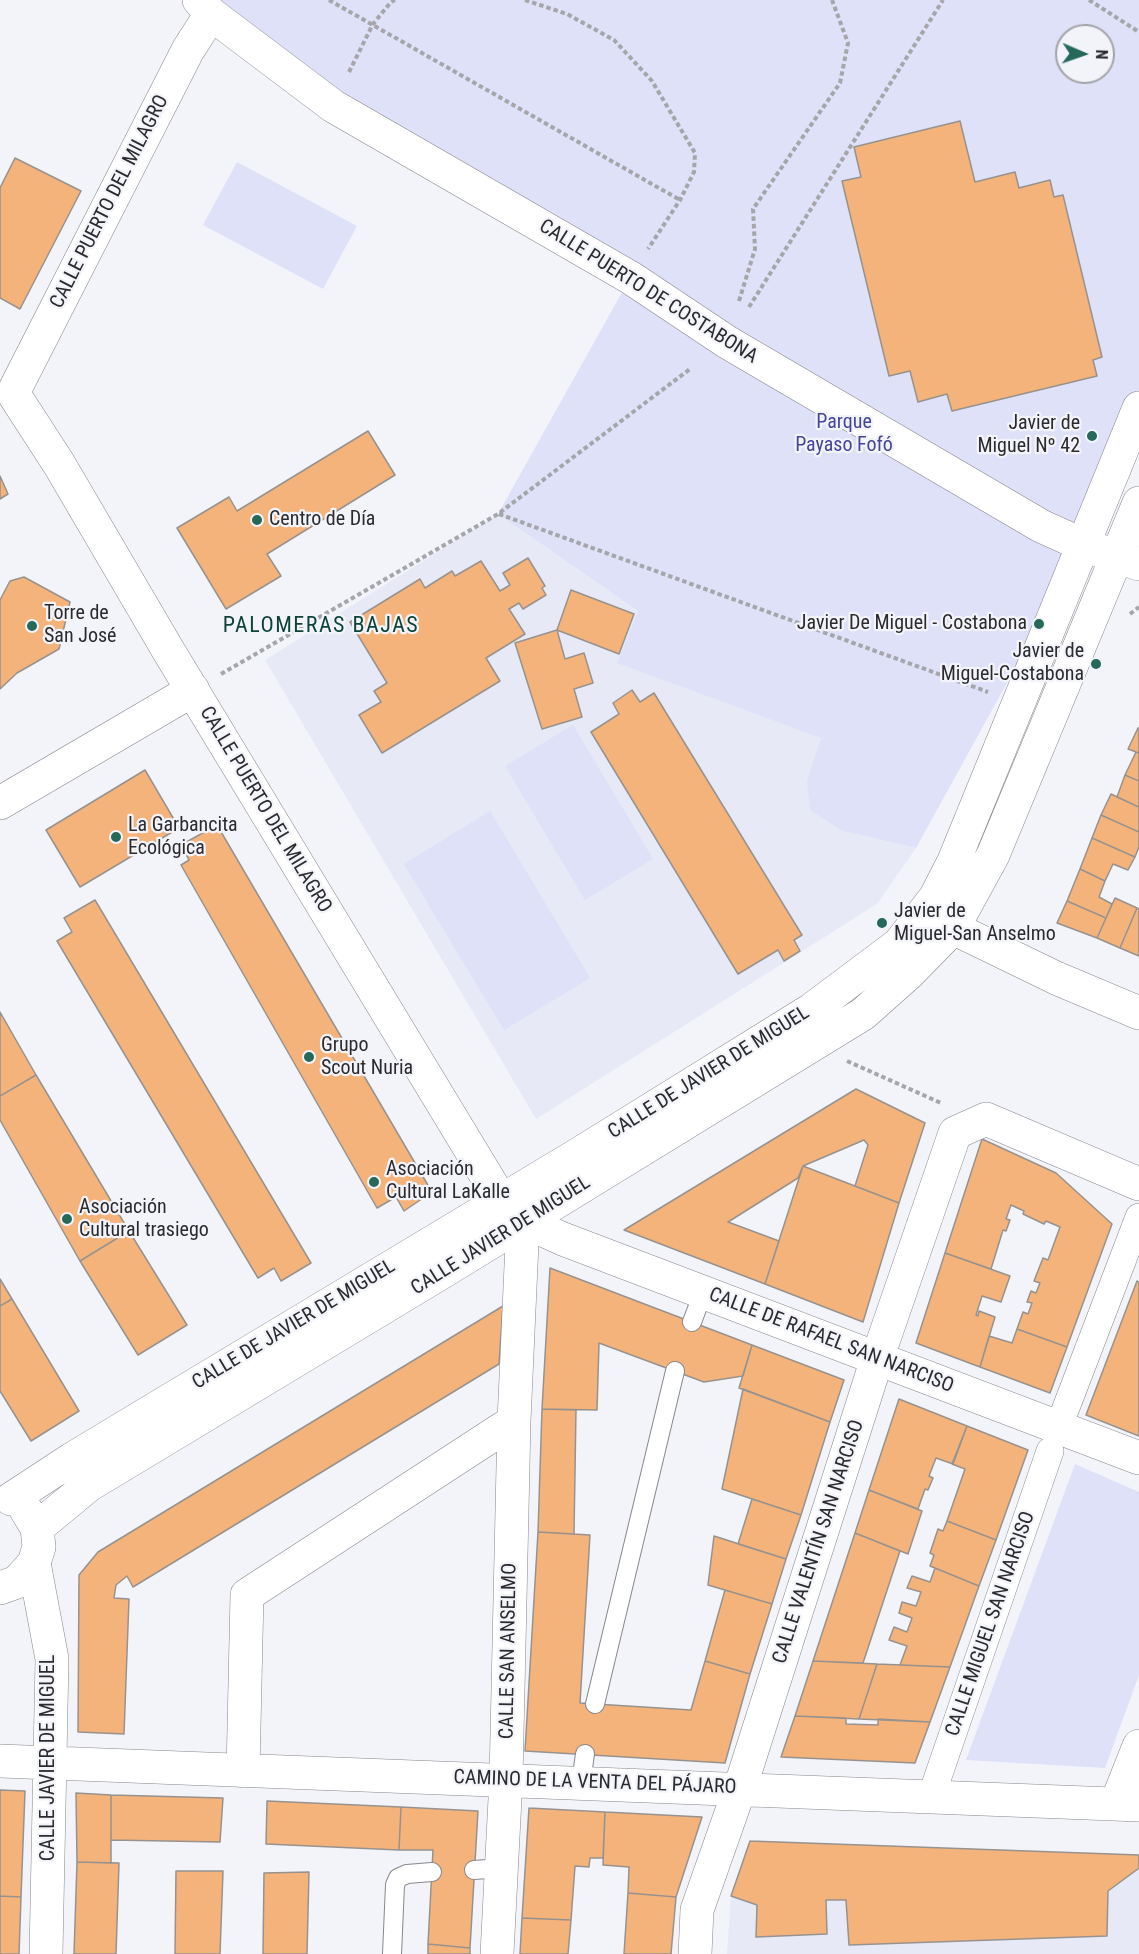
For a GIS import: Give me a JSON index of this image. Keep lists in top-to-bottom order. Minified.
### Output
{"streets":{"street":["CALLE PUERTO DEL MILAGRO","CALLE PUERTO DE COSTABONA","CALLE DE JAVIER DE MIGUEL","CALLE JAVIER DE MIGUEL","CALLE DE RAFAEL SAN NARCISO","CALLE VALENTÍN SAN NARCISO","CALLE MIGUEL SAN NARCISO","CALLE SAN ANSELMO","CAMINO DE LA VENTA DEL PÁJARO"]},"crossings":[["CALLE PUERTO DEL MILAGRO","CALLE PUERTO DE COSTABONA"],["CALLE PUERTO DEL MILAGRO","CALLE DE JAVIER DE MIGUEL"],["CALLE PUERTO DEL MILAGRO","CALLE JAVIER DE MIGUEL"],["CALLE PUERTO DEL MILAGRO","CALLE DE RAFAEL SAN NARCISO"],["CALLE PUERTO DEL MILAGRO","CALLE SAN ANSELMO"],["CALLE PUERTO DE COSTABONA","CALLE DE JAVIER DE MIGUEL"],["CALLE PUERTO DE COSTABONA","CALLE JAVIER DE MIGUEL"],["CALLE DE JAVIER DE MIGUEL","CALLE JAVIER DE MIGUEL"],["CALLE DE JAVIER DE MIGUEL","CALLE DE RAFAEL SAN NARCISO"],["CALLE DE JAVIER DE MIGUEL","CALLE SAN ANSELMO"],["CALLE JAVIER DE MIGUEL","CALLE DE RAFAEL SAN NARCISO"],["CALLE JAVIER DE MIGUEL","CALLE SAN ANSELMO"],["CALLE JAVIER DE MIGUEL","CAMINO DE LA VENTA DEL PÁJARO"],["CALLE DE RAFAEL SAN NARCISO","CALLE VALENTÍN SAN NARCISO"],["CALLE DE RAFAEL SAN NARCISO","CALLE SAN ANSELMO"],["CALLE VALENTÍN SAN NARCISO","CAMINO DE LA VENTA DEL PÁJARO"],["CALLE MIGUEL SAN NARCISO","CAMINO DE LA VENTA DEL PÁJARO"],["CALLE SAN ANSELMO","CAMINO DE LA VENTA DEL PÁJARO"]],"districts":["PALOMERAS BAJAS"],"parks":["Parque Payaso Fofó"],"places":["Javier de Miguel Nº 42","Centro de Día","Javier De Miguel - Costabona","Torre de San José","Javier de Miguel-Costabona","La Garbancita Ecológica","Javier de Miguel-San Anselmo","Grupo Scout Nuria","Asociación Cultural LaKalle","Asociación Cultural trasiego"],"north":"right"}
